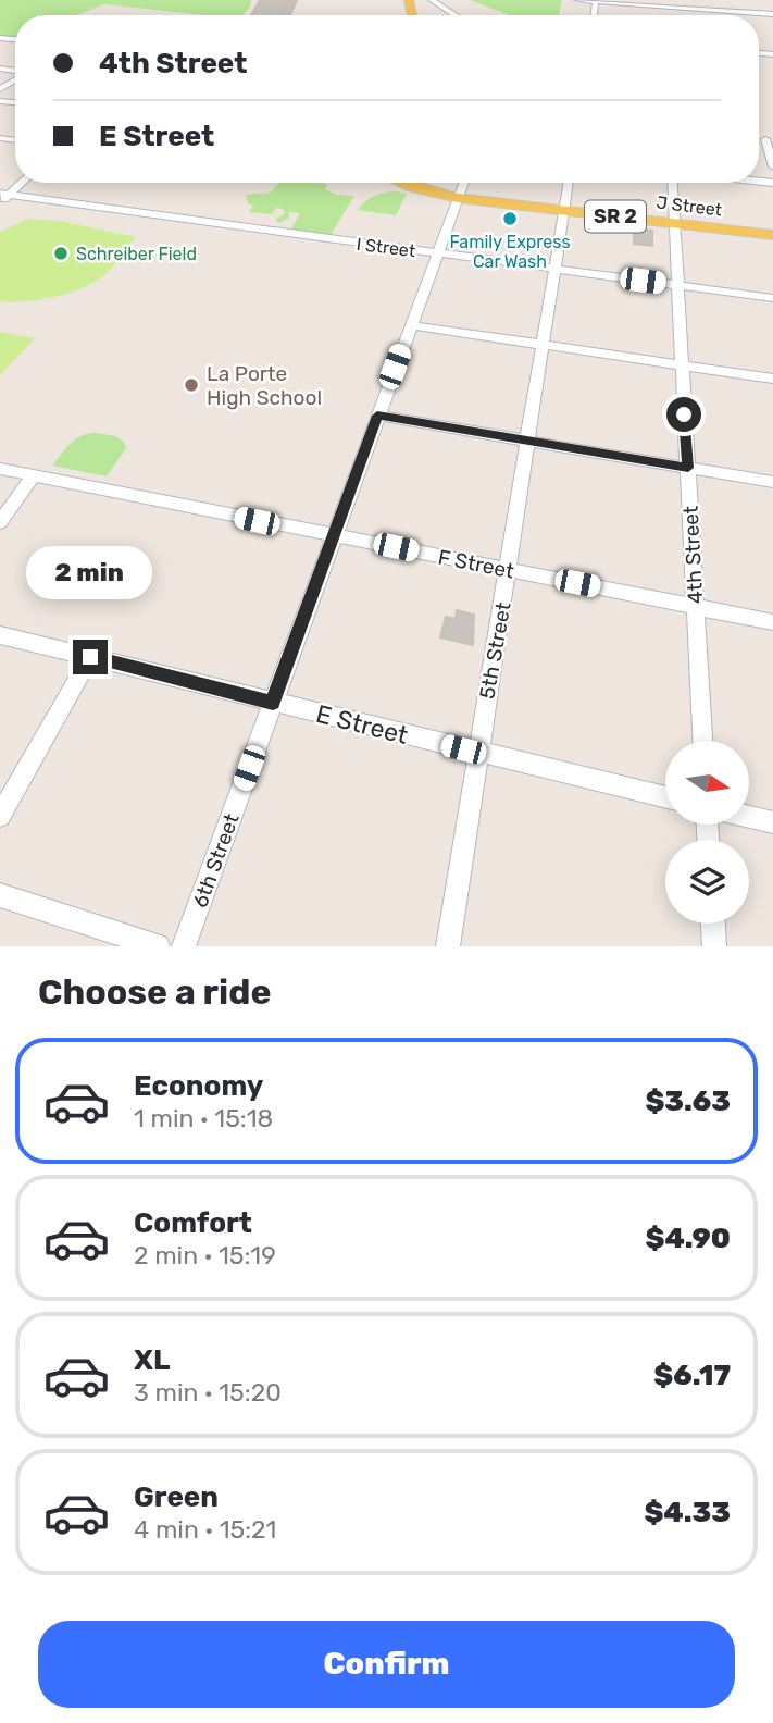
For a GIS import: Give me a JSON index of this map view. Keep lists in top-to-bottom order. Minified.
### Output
{"streets":{"main road":["J Street","SR 2"],"street":["I Street","4th Street","F Street","5th Street","E Street","6th Street"]},"crossings":[["J Street","4th Street"],["J Street","5th Street"],["J Street","6th Street"],["I Street","4th Street"],["I Street","5th Street"],["I Street","6th Street"],["4th Street","F Street"],["F Street","5th Street"],["F Street","6th Street"],["5th Street","E Street"],["E Street","6th Street"]],"places":["Family Express Car Wash","Schreiber Field","La Porte High School"],"north":"right","page":{"banner":["4th Street","E Street"],"bubble":"2 min","heading":"Choose a ride","list":[{"name":"Economy","note":"1 min · 15:18","value":"$3.63"},{"name":"Comfort","note":"2 min · 15:19","value":"$4.90"},{"name":"XL","note":"3 min · 15:20","value":"$6.17"},{"name":"Green","note":"4 min · 15:21","value":"$4.33"}],"buttons":"Confirm"}}
